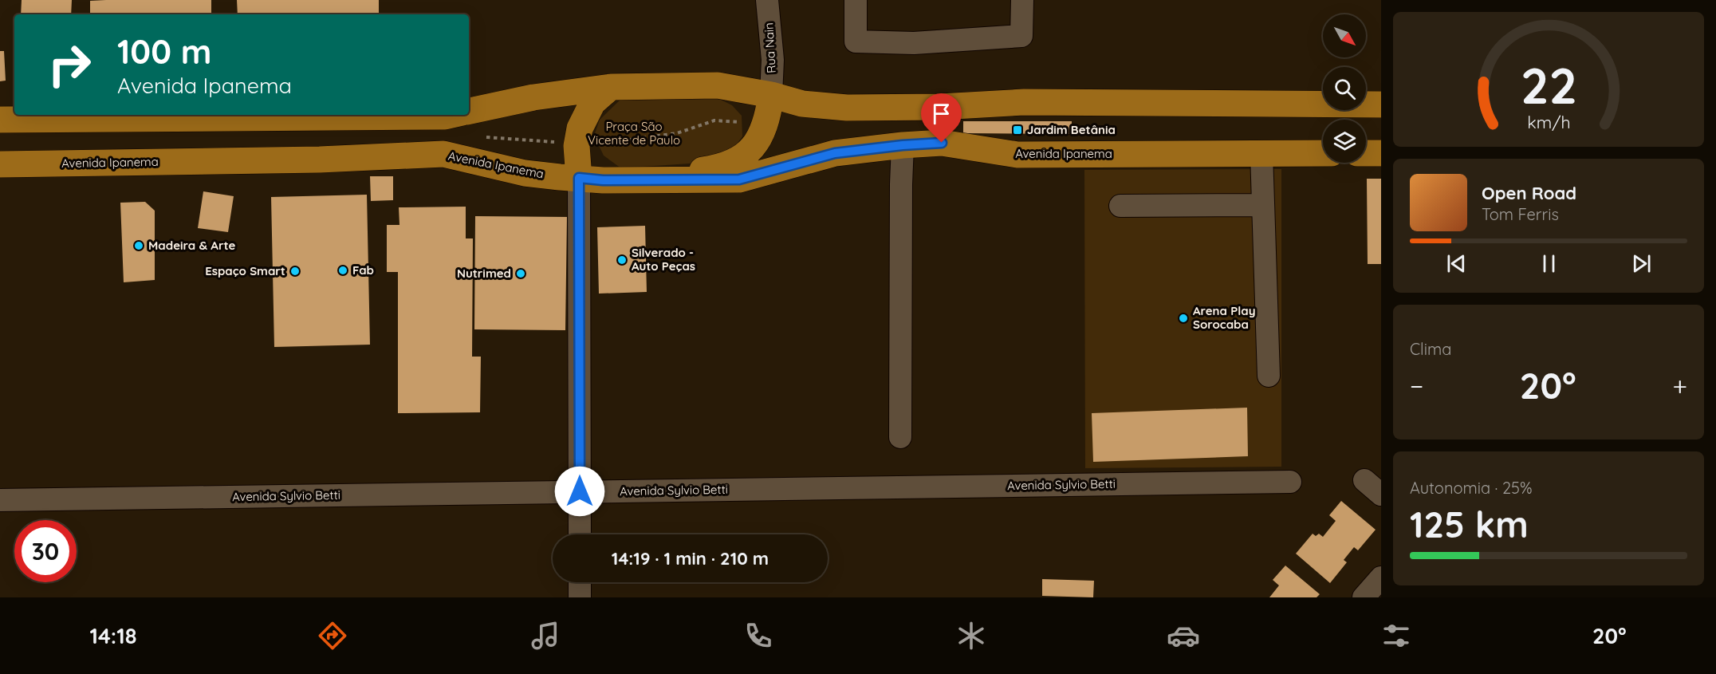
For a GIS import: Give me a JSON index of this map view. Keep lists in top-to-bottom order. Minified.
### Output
{"streets":{"main road":["Avenida Ipanema"],"street":["Rua Nain","Avenida Sylvio Betti"]},"parks":["Praça São Vicente de Paulo"],"places":{"transit":["Jardim Betânia"],"other":["Madeira & Arte","Silverado - Auto Peças","Fab","Espaço Smart","Nutrimed","Arena Play Sorocaba"]},"north":"bottom right","page":{"turn":["100 m","Avenida Ipanema"],"song":["Open Road","Tom Ferris"],"tile":["Clima",["Autonomia · 25%","125 km"]],"heat":["−","20°","+"],"limit":"30","trip":"14:19 · 1 min · 210 m","tabs":["14:18","20°"],"gauge":["22","km/h"]}}
